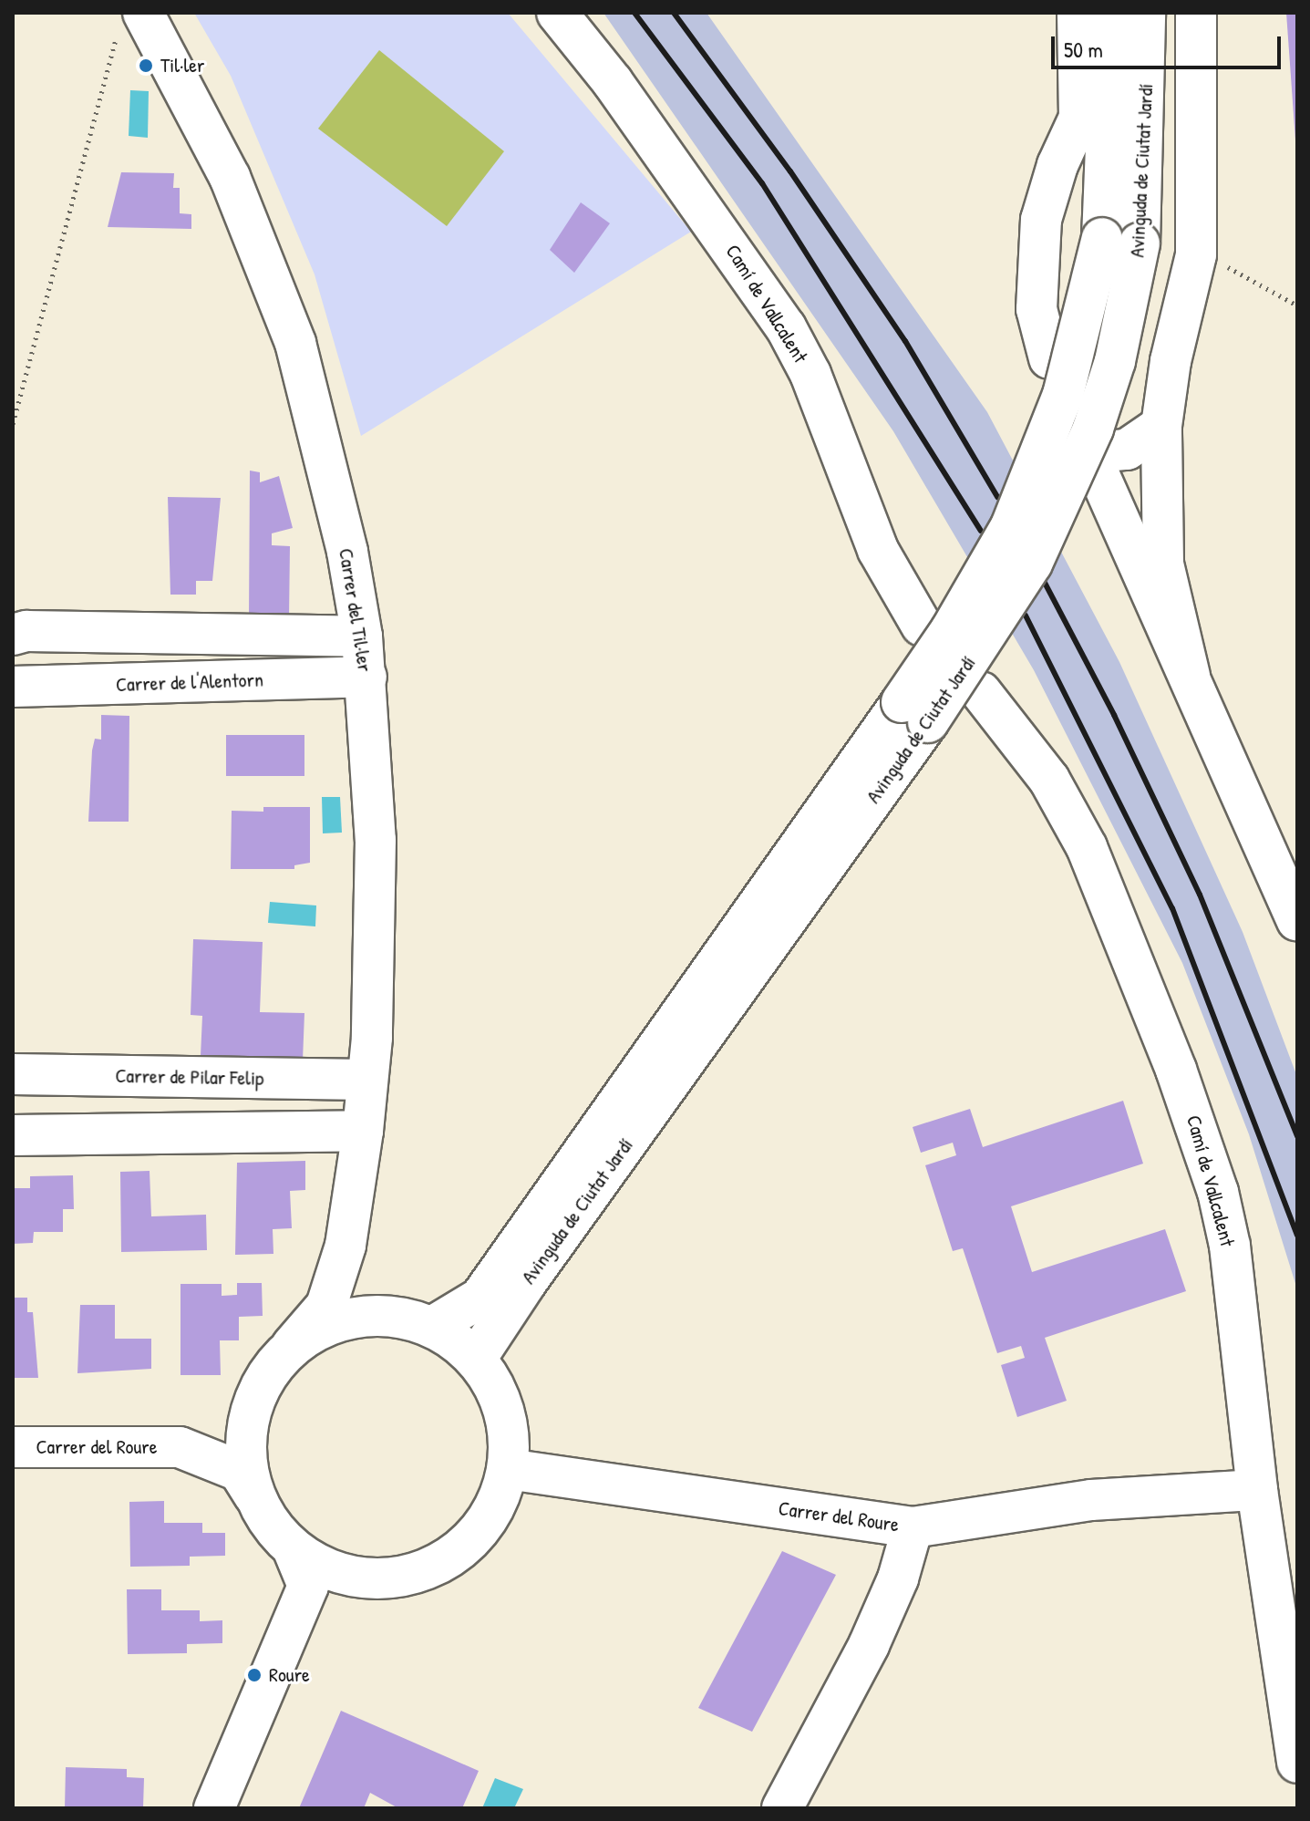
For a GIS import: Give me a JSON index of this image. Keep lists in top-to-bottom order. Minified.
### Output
{"streets":{"street":["Avinguda de Ciutat Jardí","Camí de Vallcalent","Carrer del Til·ler","Carrer de l'Alentorn","Carrer de Pilar Felip","Carrer del Roure"]},"crossings":[["Camí de Vallcalent","Carrer del Roure"],["Carrer del Til·ler","Carrer de l'Alentorn"],["Carrer del Til·ler","Carrer de Pilar Felip"],["Carrer del Til·ler","Carrer del Roure"]],"places":["Til·ler","Roure"],"scale_bar":"50 m"}
